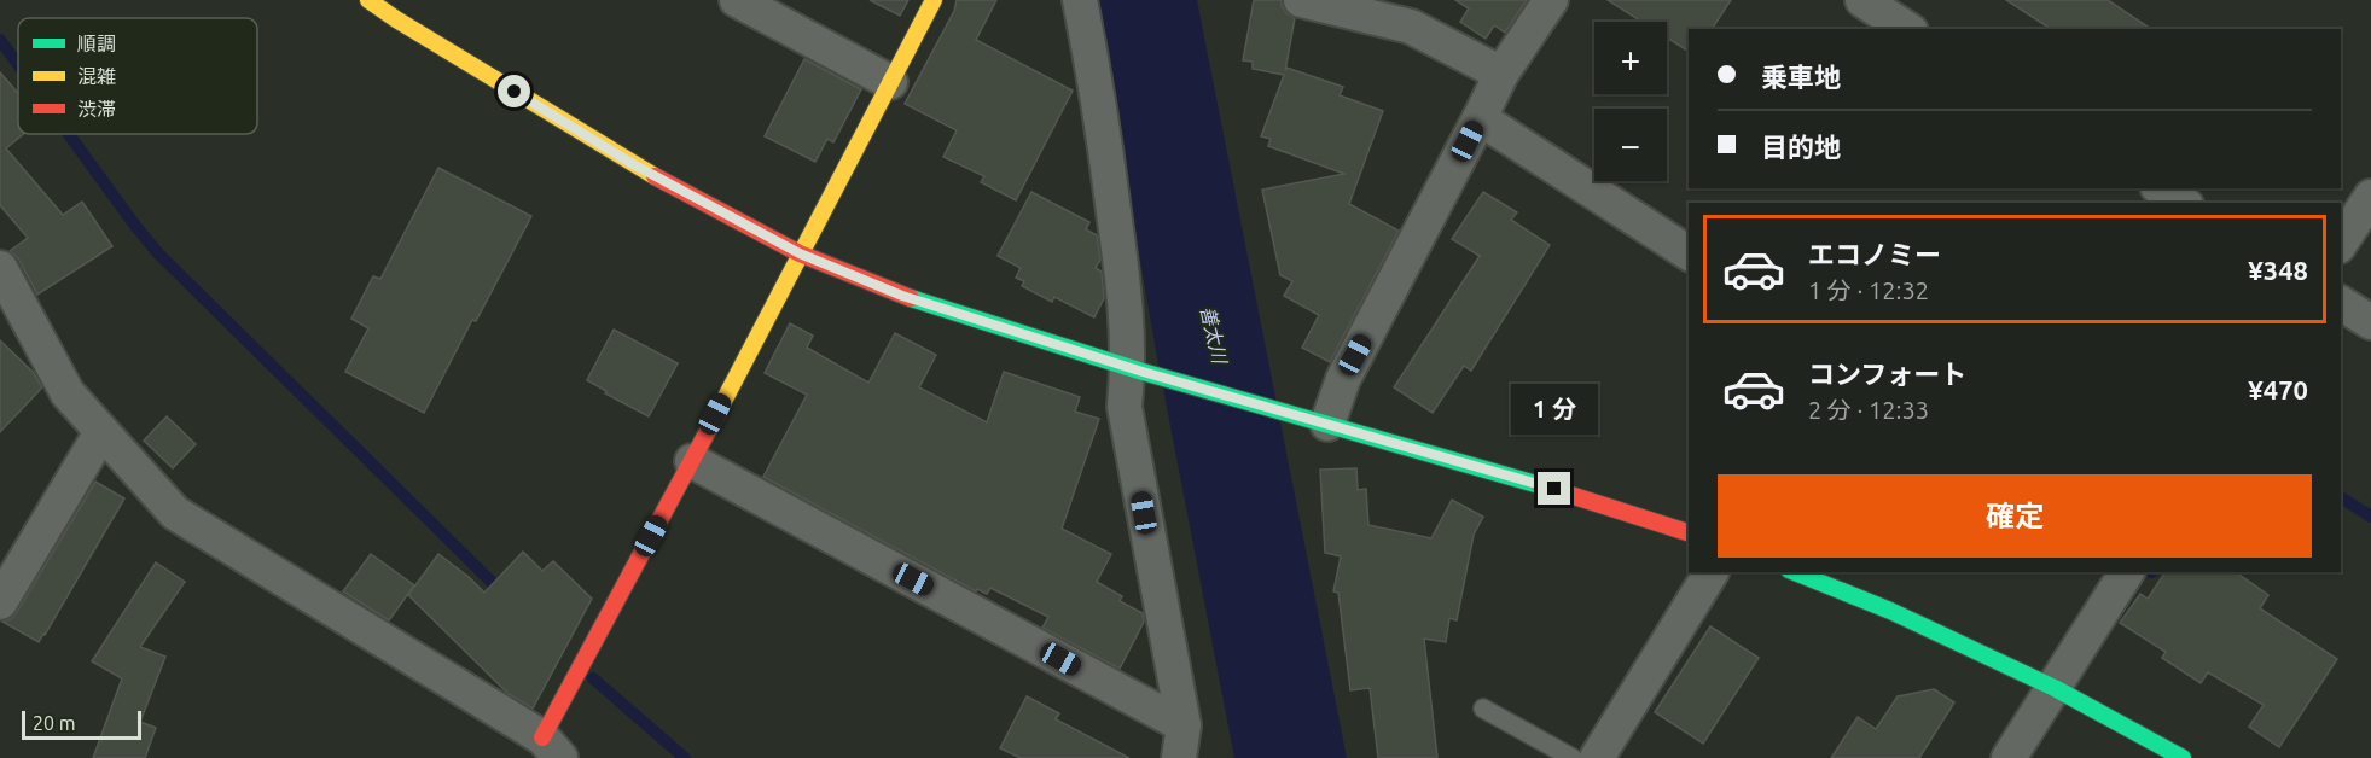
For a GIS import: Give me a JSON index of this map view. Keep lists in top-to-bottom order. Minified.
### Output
{"water":["善太川"],"legend":["順調","混雑","渋滞"],"scale_bar":"20 m","page":{"map_buttons":["+","−"],"banner":["乗車地","目的地"],"list":[{"name":"エコノミー","note":"1 分 · 12:32","value":"¥348"},{"name":"コンフォート","note":"2 分 · 12:33","value":"¥470"}],"bubble":"1 分","buttons":"確定","scale":"20 m"}}
